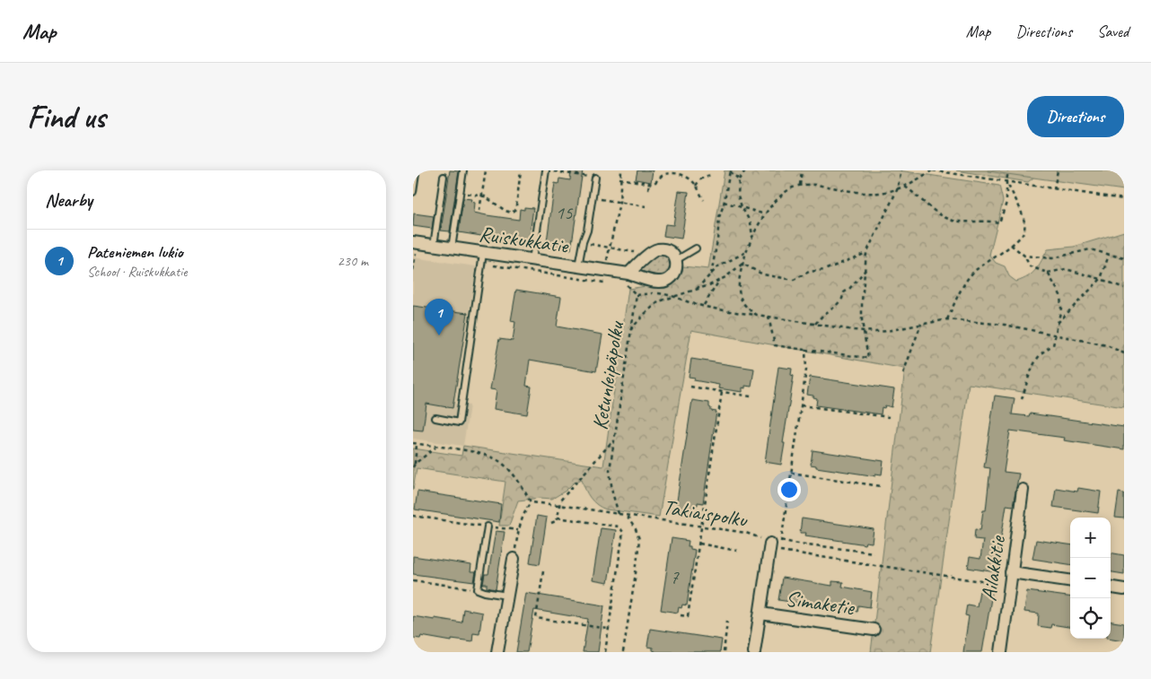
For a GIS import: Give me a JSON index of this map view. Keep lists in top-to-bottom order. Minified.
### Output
{"streets":{"street":["Ruiskukkatie","Ailakkitie","Simaketie"],"path":["Ketunleipäpolku","Takiaispolku"]},"crossings":[["Ruiskukkatie","Ketunleipäpolku"],["Ketunleipäpolku","Takiaispolku"],["Takiaispolku","Ailakkitie"]],"house_numbers":["15","7"],"page":{"header":"Map","nav":["Map","Directions","Saved"],"buttons":"Directions","title":"Find us","heading":"Nearby","list":[{"mark":"1","name":"Pateniemen lukio","note":"School · Ruiskukkatie","value":"230 m"}],"pins":"1","map_buttons":["+","−"]}}
